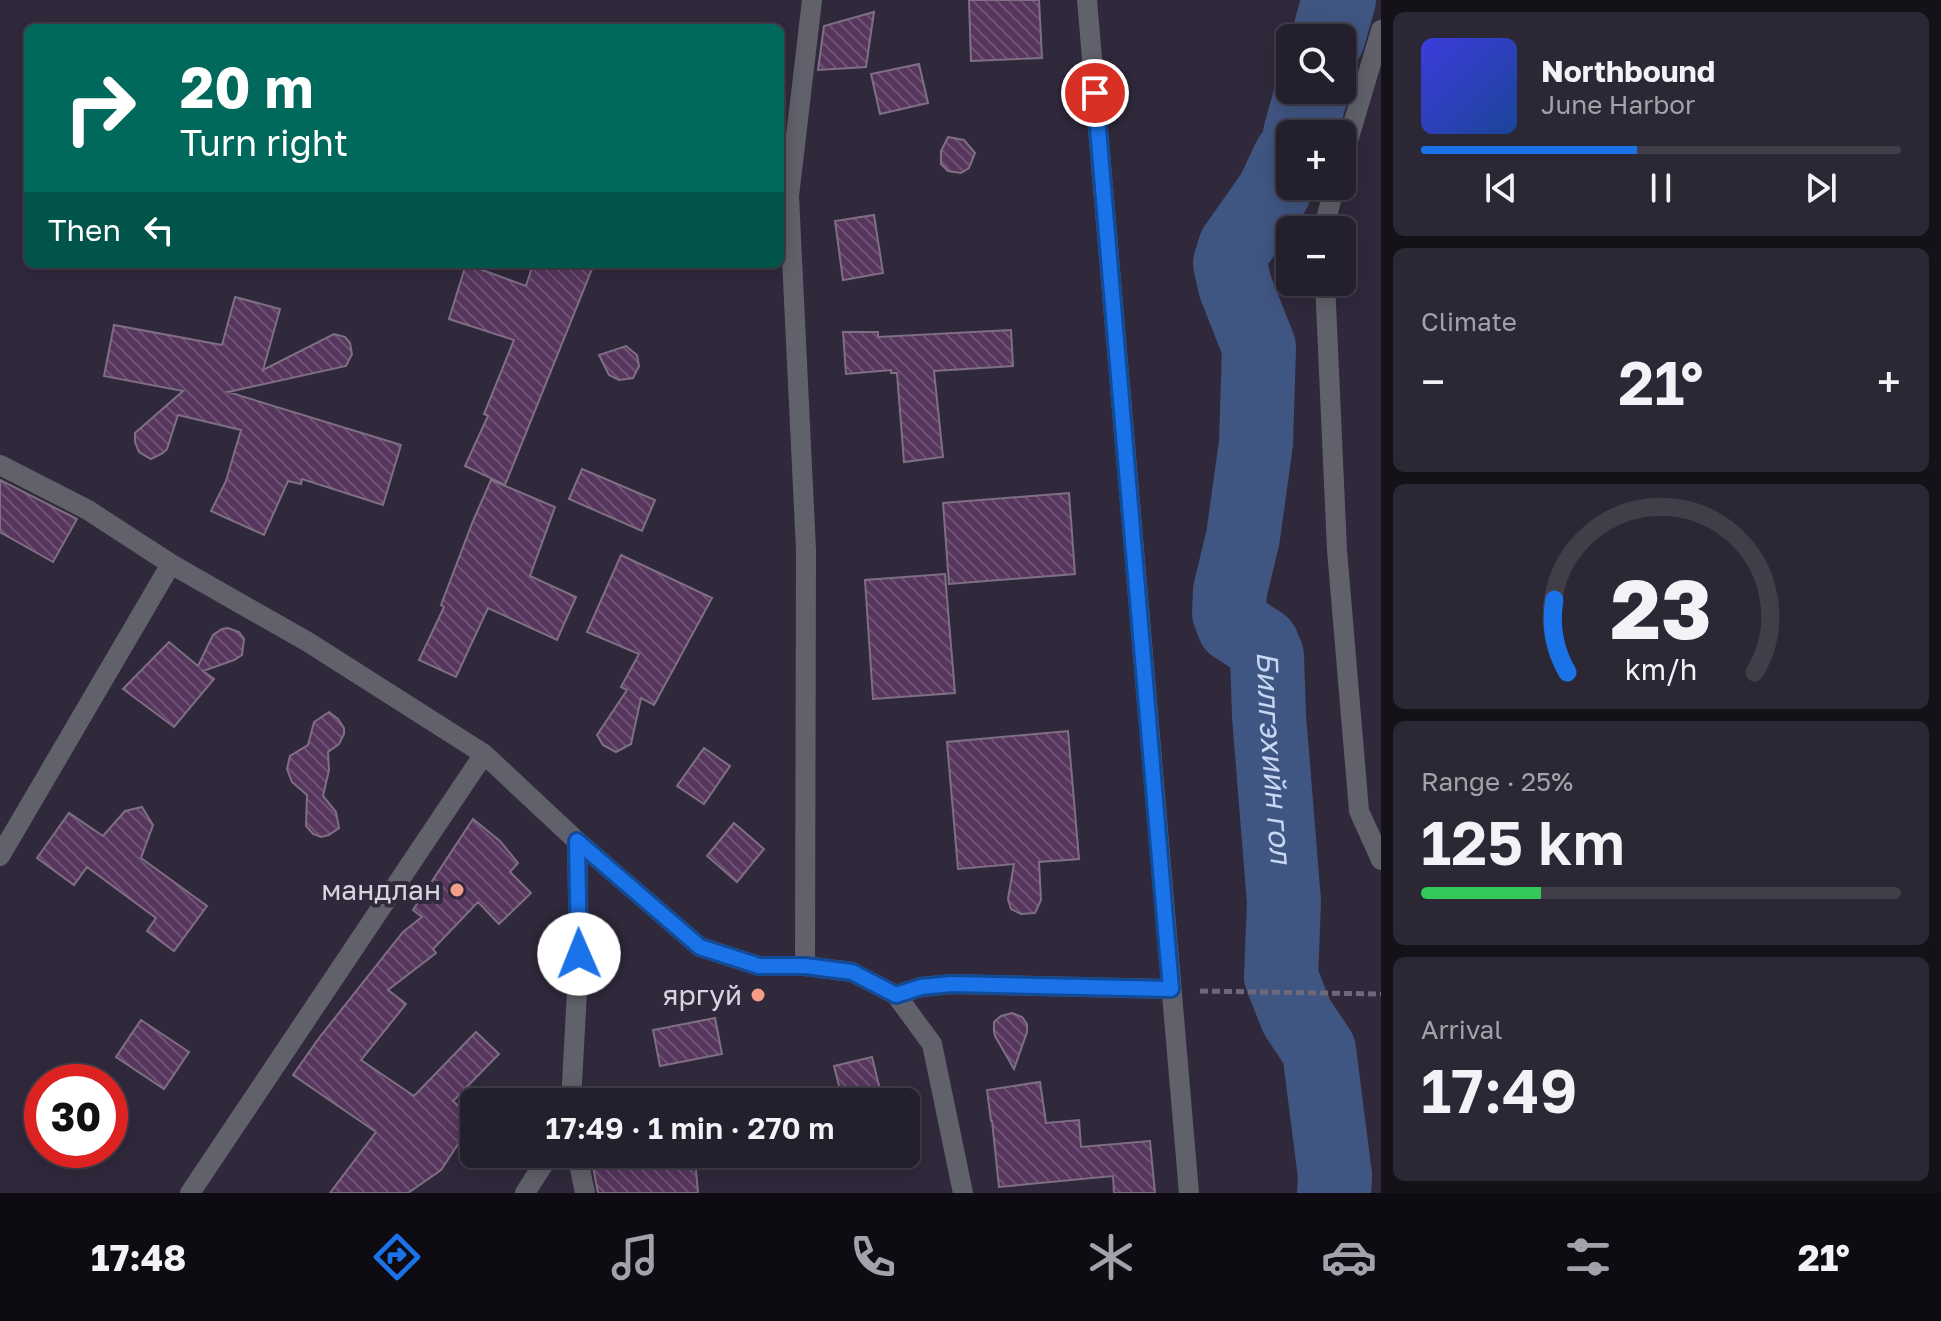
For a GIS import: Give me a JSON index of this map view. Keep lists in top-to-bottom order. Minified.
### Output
{"water":["Билгэхийн гол"],"places":["мандлан","яргуй"],"page":{"map_buttons":["+","−"],"turn":["20 m","Turn right"],"song":["Northbound","June Harbor"],"then":"Then","tile":["Climate",["Range · 25%","125 km"],["Arrival","17:49"]],"heat":["−","21°","+"],"limit":"30","trip":"17:49 · 1 min · 270 m","tabs":["17:48","21°"],"gauge":["23","km/h"]}}
